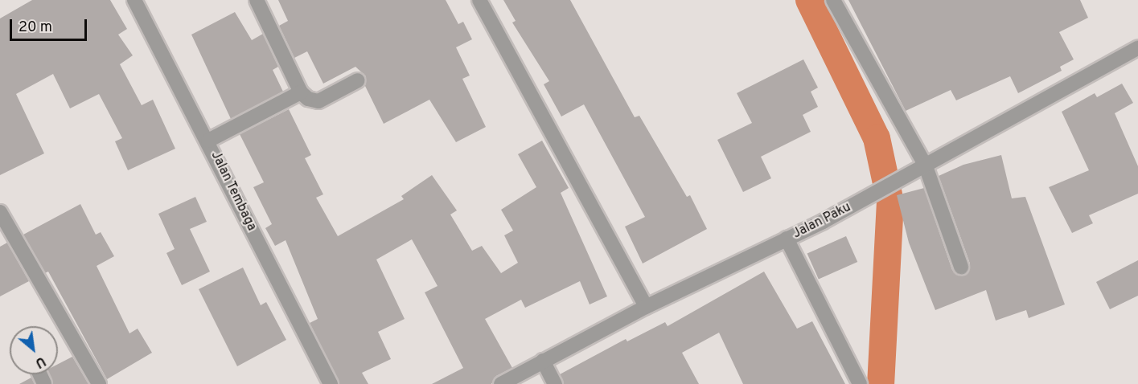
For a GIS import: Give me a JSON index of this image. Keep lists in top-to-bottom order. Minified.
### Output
{"streets":{"street":["Jalan Tembaga","Jalan Paku"]},"scale_bar":"20 m","north":"bottom right"}
